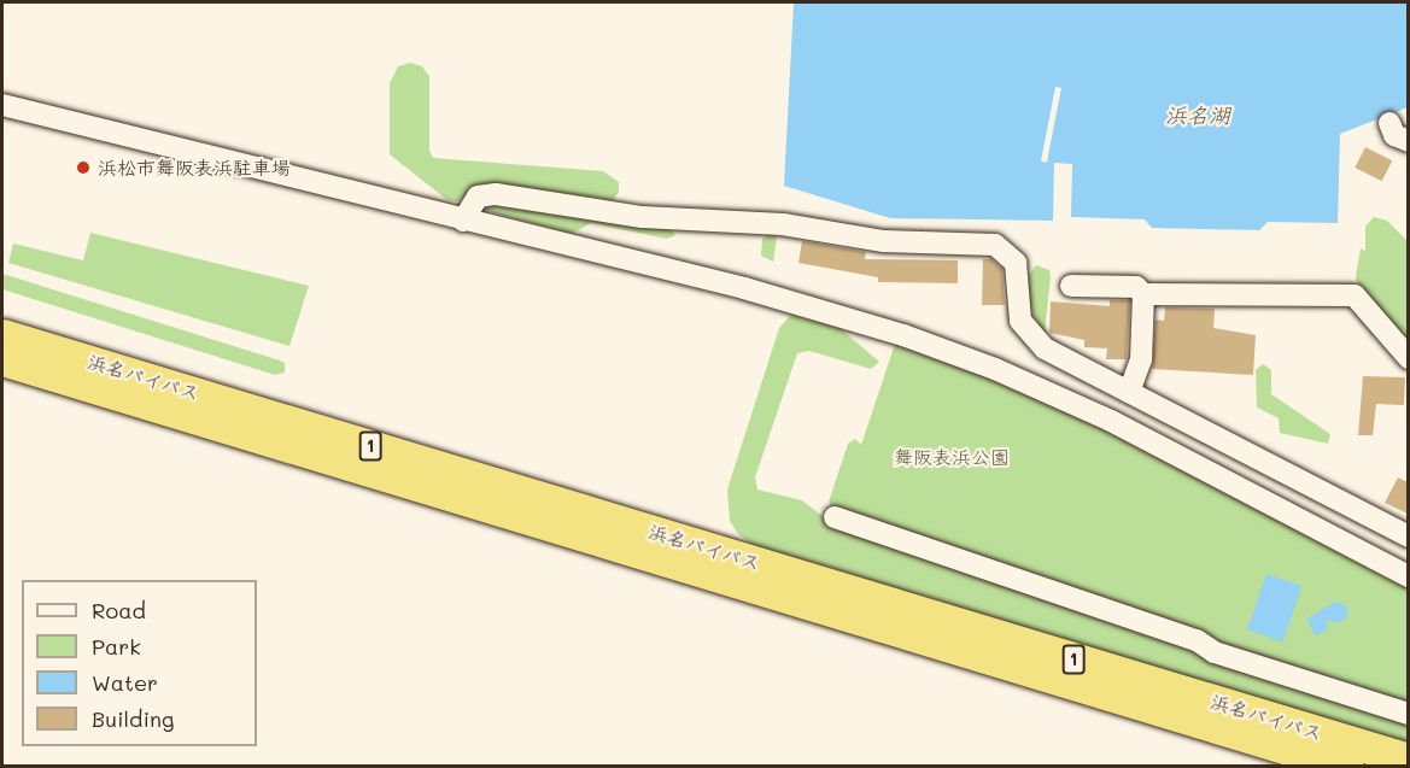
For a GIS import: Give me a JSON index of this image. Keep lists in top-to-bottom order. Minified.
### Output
{"streets":{"highway":["浜名バイパス","1"]},"water":["浜名湖"],"parks":["舞阪表浜公園"],"places":["浜松市舞阪表浜駐車場"],"legend":["Road","Park","Water","Building"]}
